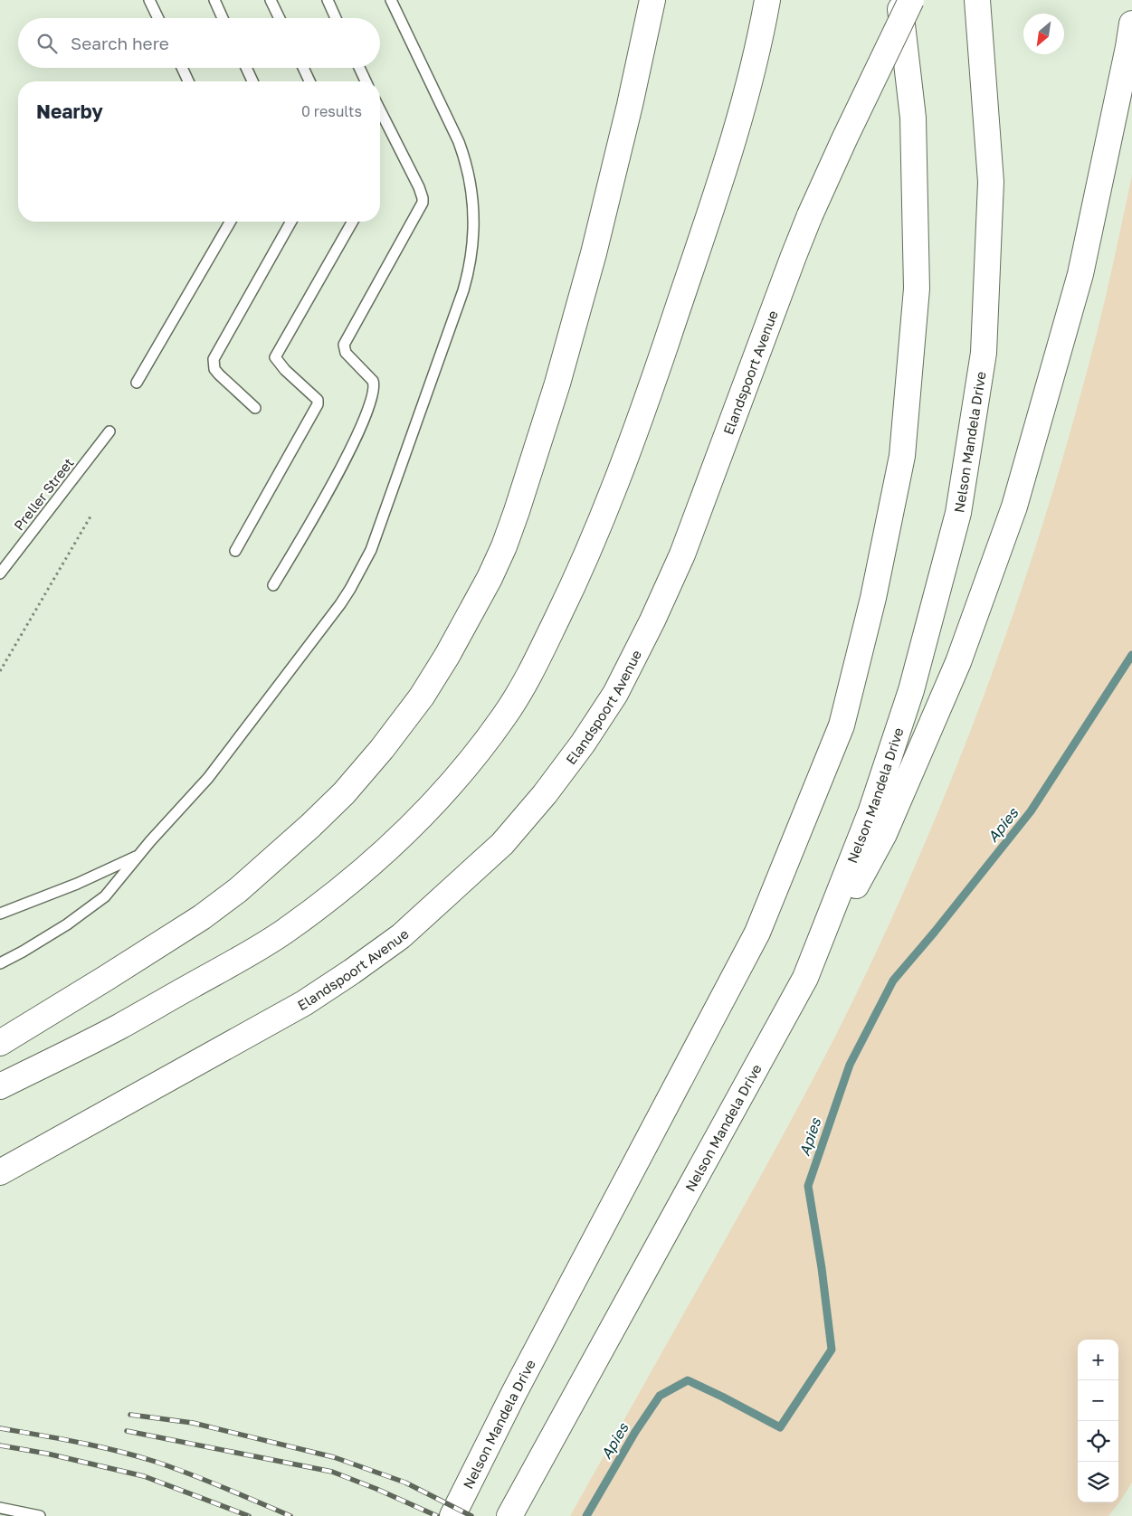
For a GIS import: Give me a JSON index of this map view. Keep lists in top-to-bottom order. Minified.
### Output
{"streets":{"main road":["Elandspoort Avenue","Nelson Mandela Drive"],"lane":["Preller Street"]},"water":["Apies"],"north":"bottom left","page":{"search":"Search here","heading":["Nearby","0 results"],"map_buttons":["+","−"]}}
